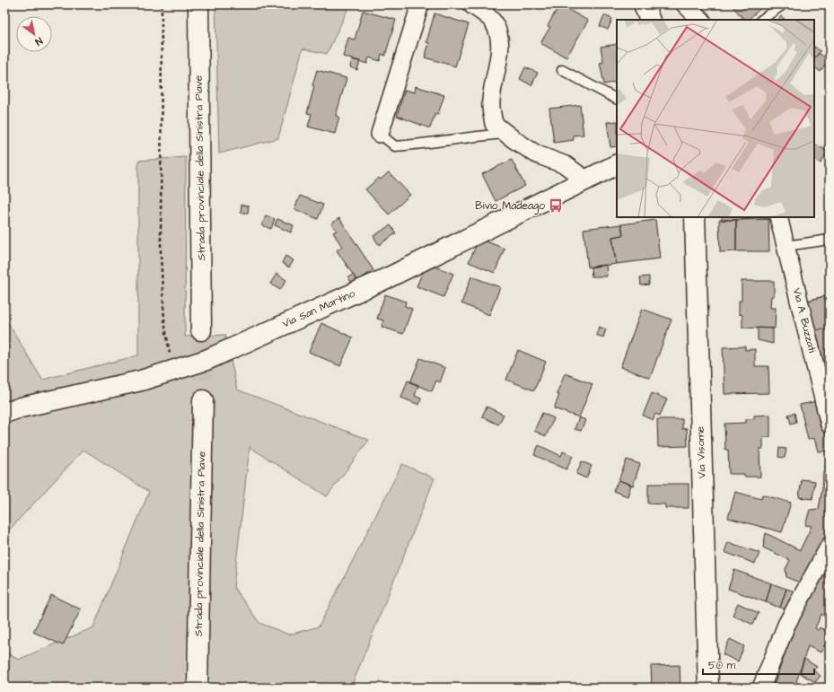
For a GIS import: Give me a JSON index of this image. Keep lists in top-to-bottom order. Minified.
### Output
{"streets":{"street":["Strada provinciale della Sinistra Piave","Via San Martino","Via A. Buzzati","Via Visome"]},"places":{"bus stop":["Bivio Madeago"]},"scale_bar":"50 m","north":"bottom right"}
